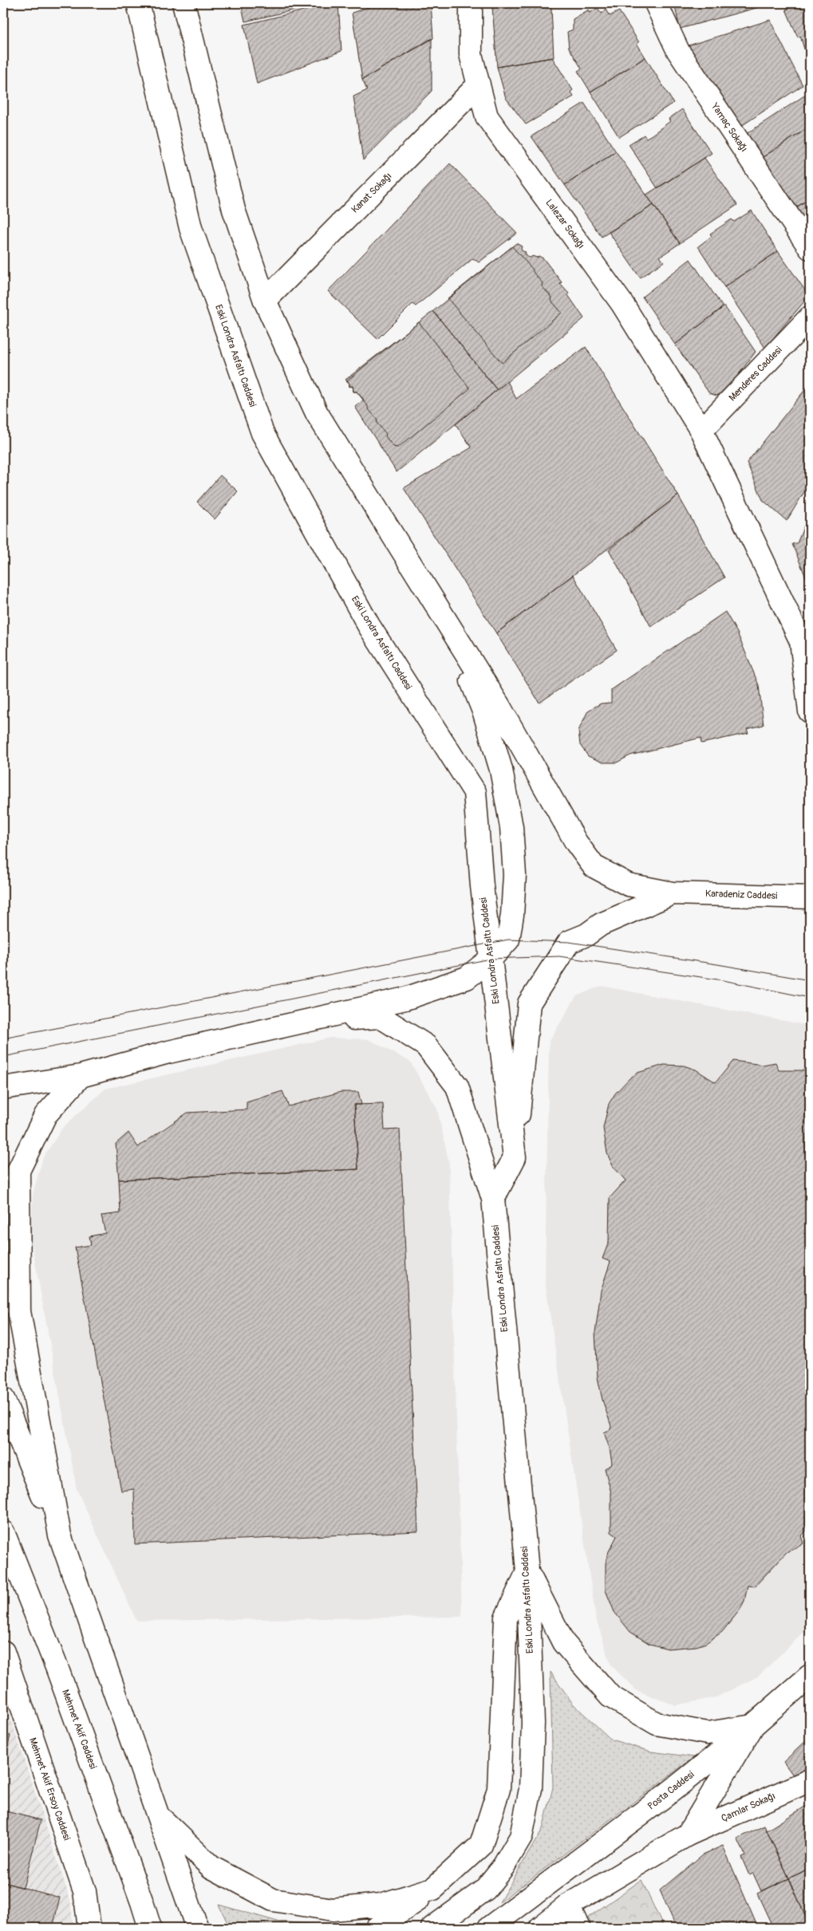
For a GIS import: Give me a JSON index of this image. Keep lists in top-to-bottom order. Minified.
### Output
{"streets":{"main road":["Yamaç Sokağı","Kanat Sokağı","Lalezar Sokağı","Eski Londra Asfaltı Caddesi","Menderes Caddesi","Karadeniz Caddesi","Mehmet Akif Caddesi","Mehmet Akif Ersoy Caddesi","Posta Caddesi","Çamlar Sokağı"]},"crossings":[["Kanat Sokağı","Lalezar Sokağı"],["Lalezar Sokağı","Menderes Caddesi"]]}
